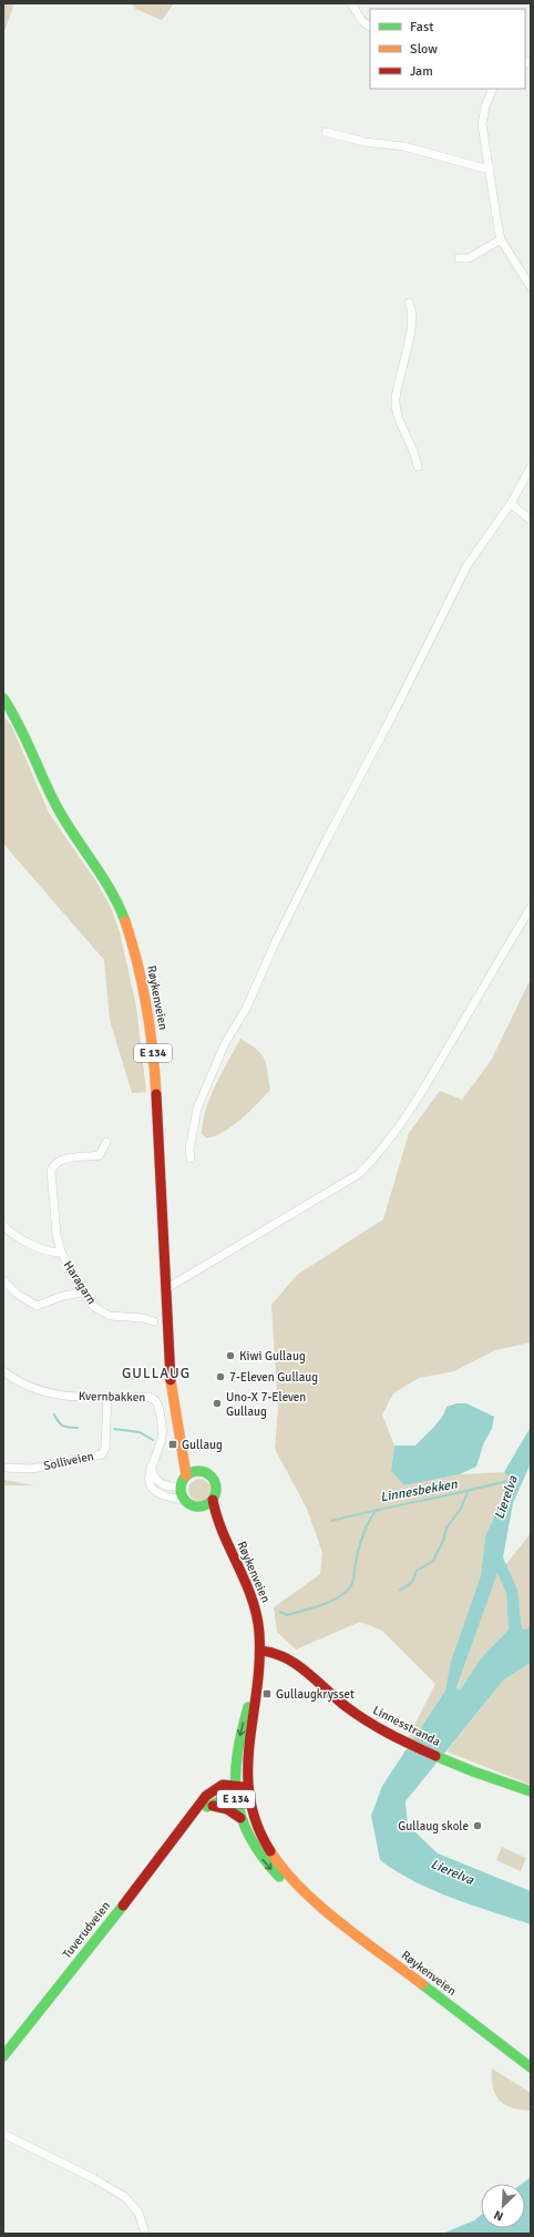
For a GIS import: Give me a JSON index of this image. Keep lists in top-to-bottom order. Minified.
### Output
{"streets":{"main road":["Røykenveien","E 134","Linnesstranda","Tuverudveien"],"street":["Haragarn","Kvernbakken","Solliveien"]},"crossings":[["Røykenveien","E 134"],["Røykenveien","Kvernbakken"],["Røykenveien","Linnesstranda"],["Røykenveien","Tuverudveien"],["E 134","Kvernbakken"],["E 134","Tuverudveien"],["Kvernbakken","Solliveien"]],"districts":["GULLAUG"],"water":["Linnesbekken","Lierelva"],"places":{"other":["Kiwi Gullaug","7-Eleven Gullaug","Uno-X 7-Eleven Gullaug","Gullaug skole"],"transit":["Gullaug","Gullaugkrysset"]},"legend":["Fast","Slow","Jam"],"north":"bottom left"}
